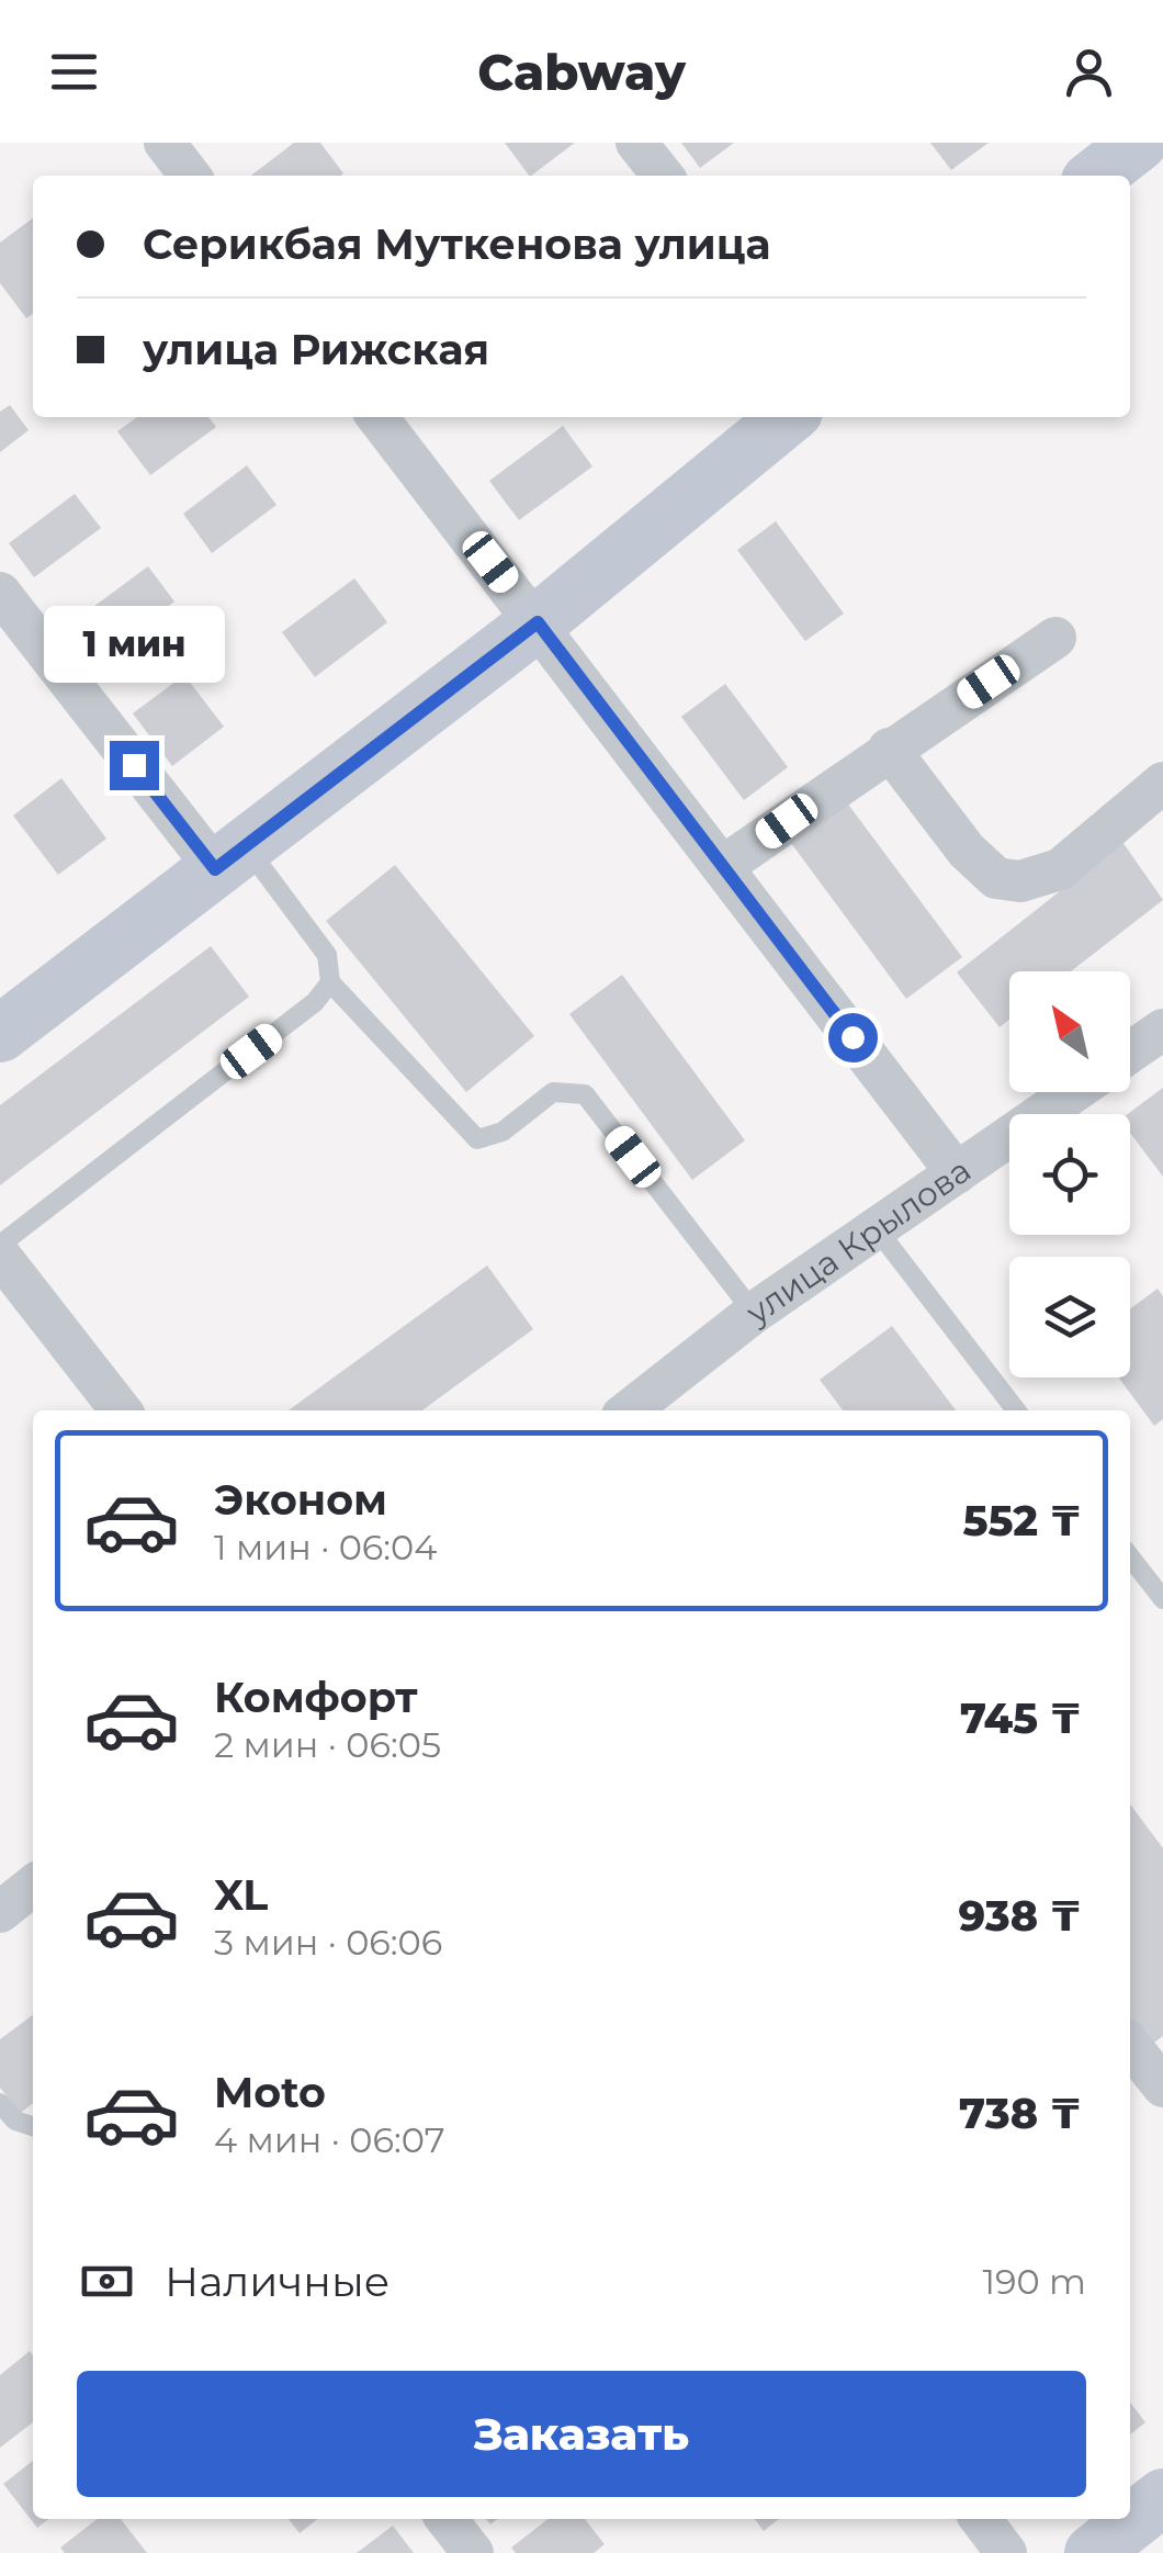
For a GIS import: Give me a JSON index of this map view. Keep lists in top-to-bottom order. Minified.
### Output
{"streets":{"street":["улица Крылова"]},"north":"top left","page":{"header":"Cabway","banner":["Серикбая Муткенова улица","улица Рижская"],"bubble":"1 мин","list":[{"name":"Эконом","note":"1 мин · 06:04","value":"552 ₸"},{"name":"Комфорт","note":"2 мин · 06:05","value":"745 ₸"},{"name":"XL","note":"3 мин · 06:06","value":"938 ₸"},{"name":"Moto","note":"4 мин · 06:07","value":"738 ₸"}],"pay":["Наличные","190 m"],"buttons":"Заказать"}}
